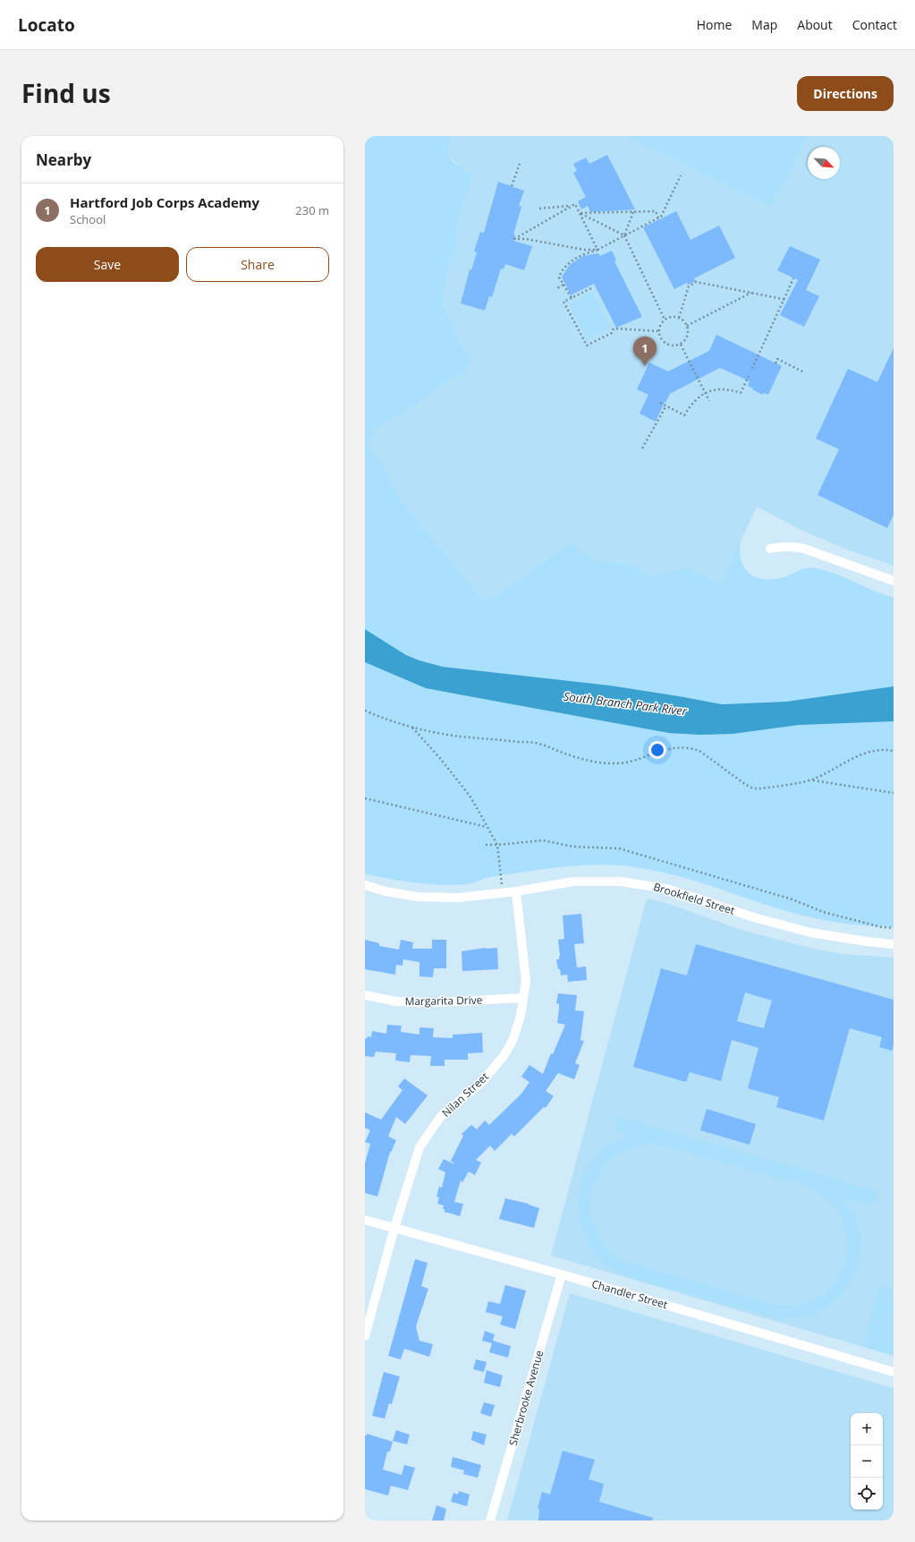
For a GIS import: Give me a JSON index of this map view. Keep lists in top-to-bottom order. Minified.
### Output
{"streets":{"street":["Brookfield Street","Margarita Drive","Nilan Street","Chandler Street","Sherbrooke Avenue"]},"crossings":[["Brookfield Street","Nilan Street"],["Margarita Drive","Nilan Street"],["Nilan Street","Chandler Street"],["Chandler Street","Sherbrooke Avenue"]],"water":["South Branch Park River"],"north":"bottom right","page":{"header":"Locato","nav":["Home","Map","About","Contact"],"title":"Find us","buttons":["Directions",["Save","Share"]],"heading":"Nearby","list":[{"mark":"1","name":"Hartford Job Corps Academy","note":"School","value":"230 m"}],"pins":"1","map_buttons":["+","−"]}}
